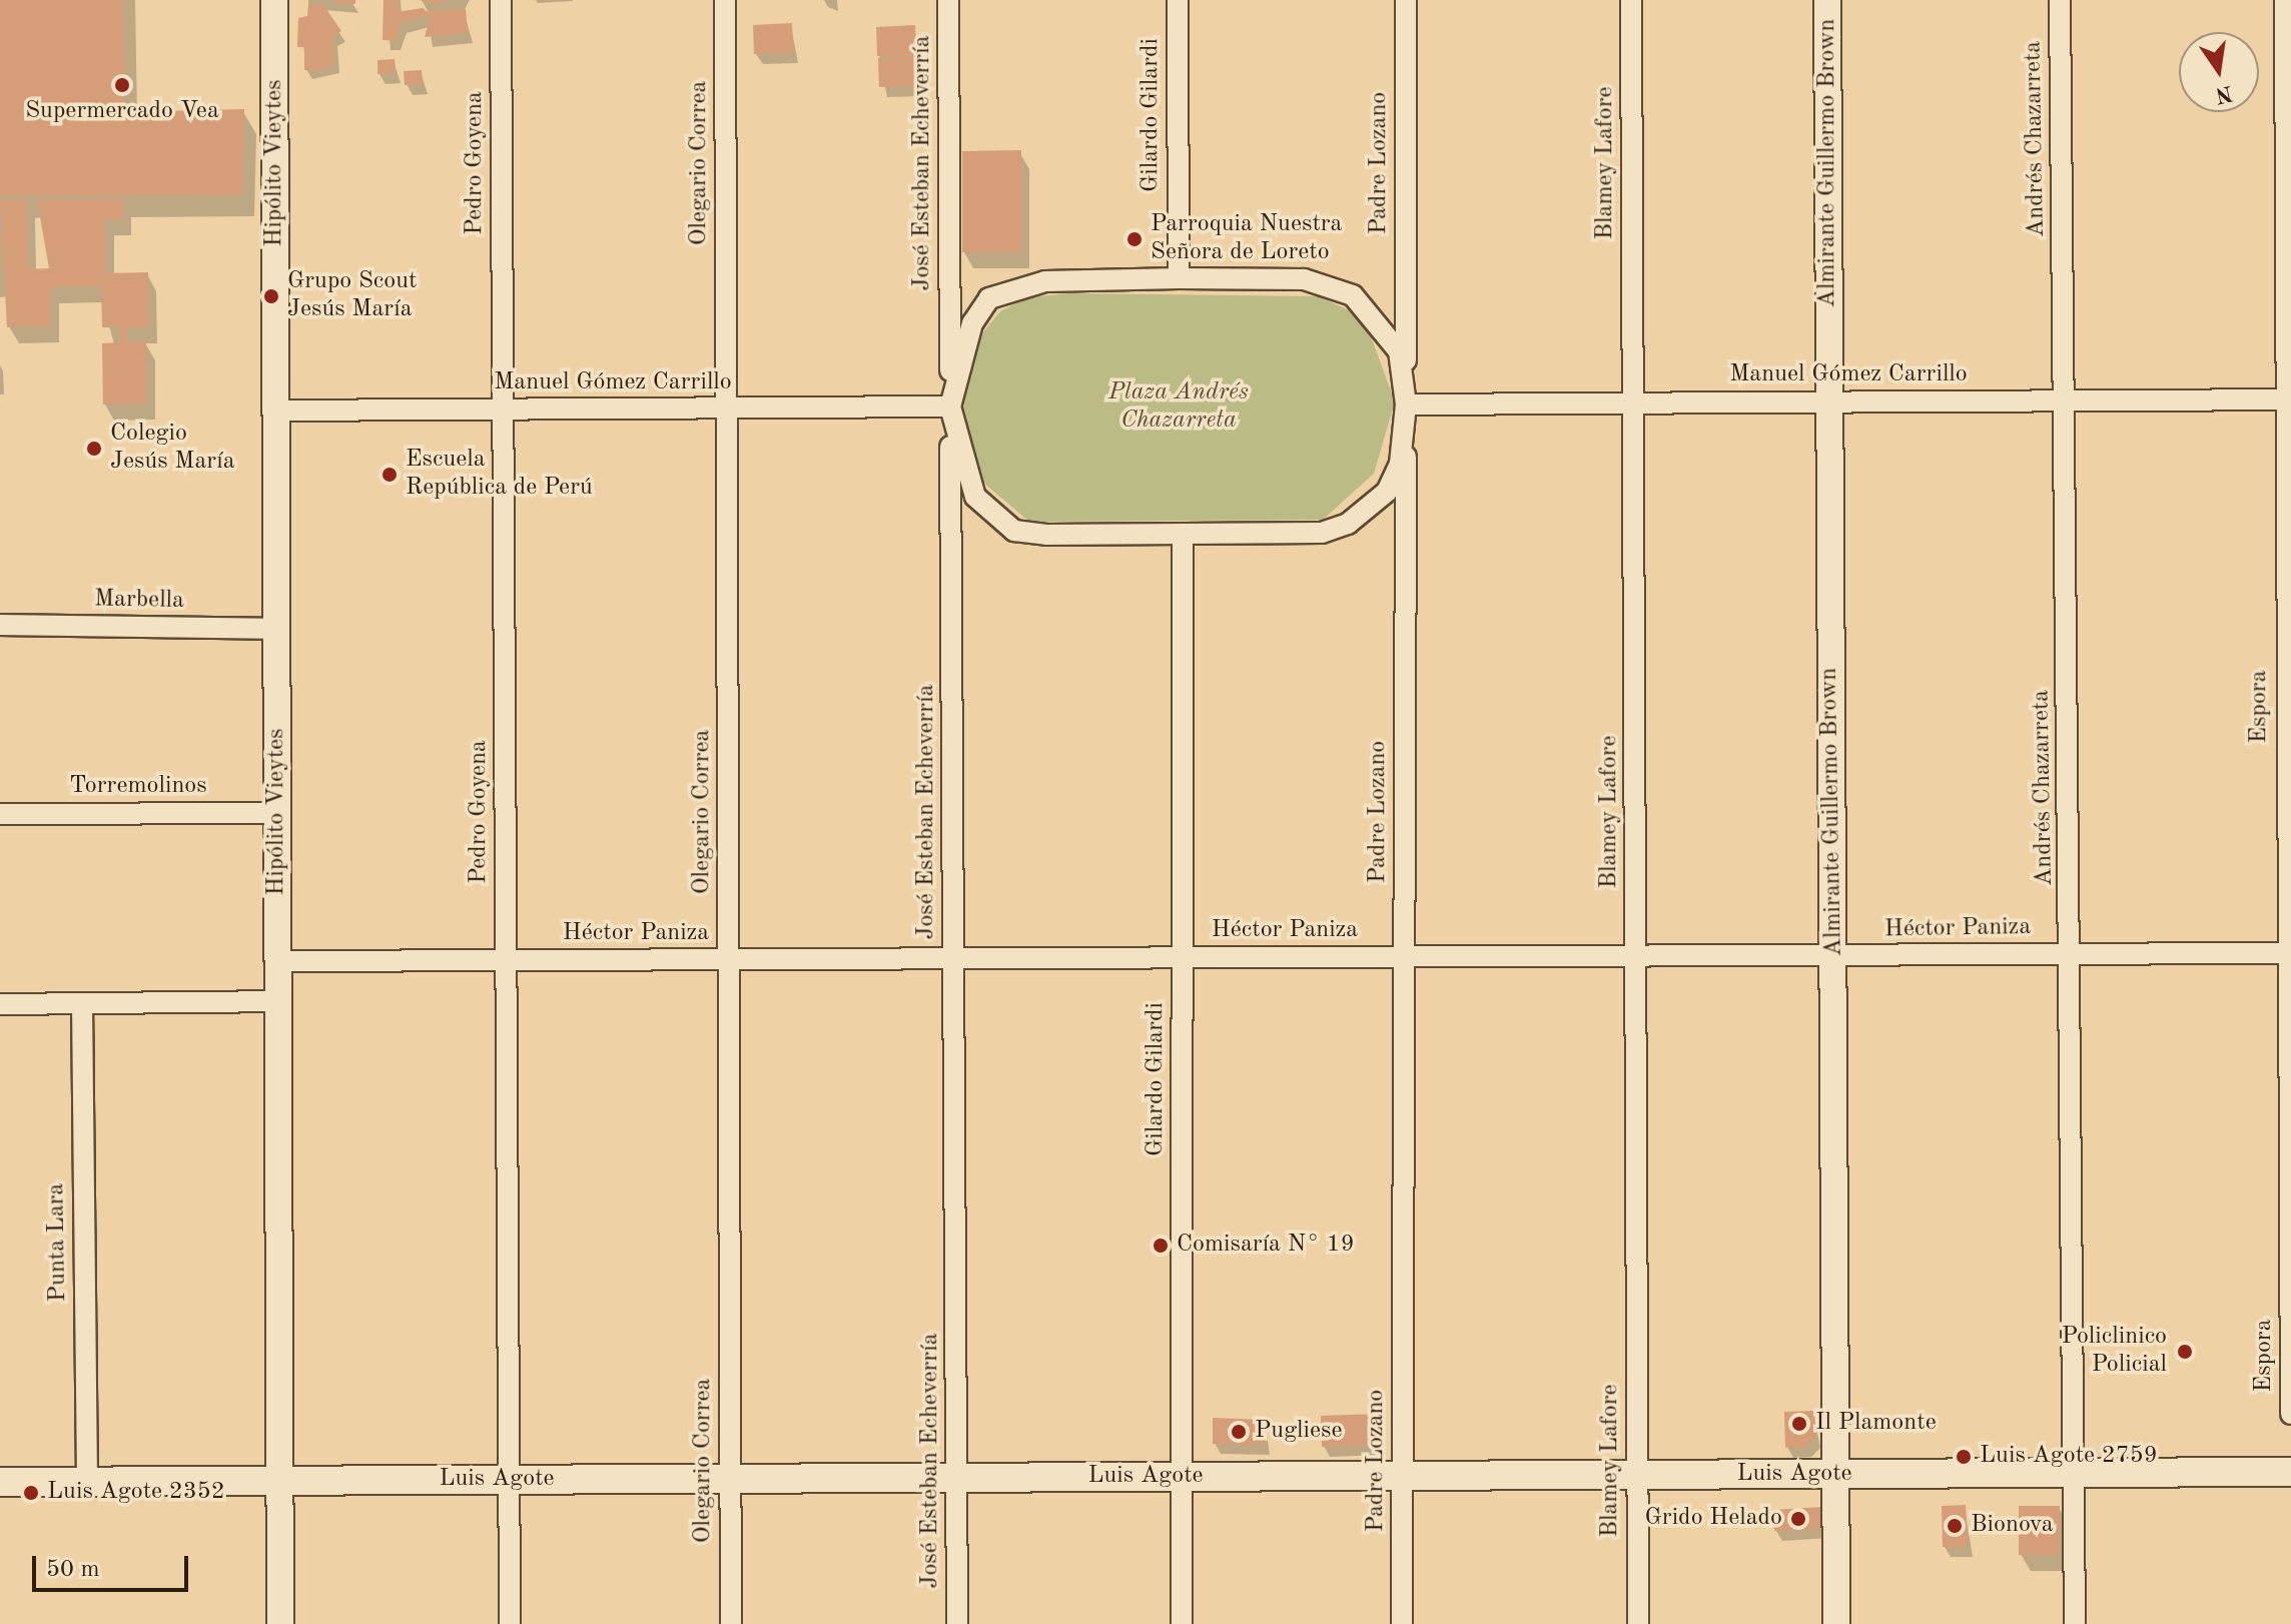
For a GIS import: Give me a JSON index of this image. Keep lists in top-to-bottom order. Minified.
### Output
{"streets":{"main road":["Luis Agote"],"street":["Gilardo Gilardi","Andrés Chazarreta","Hipólito Vieytes","Pedro Goyena","Olegario Correa","José Esteban Echeverría","Padre Lozano","Blamey Lafore","Almirante Guillermo Brown","Manuel Gómez Carrillo","Marbella","Espora","Torremolinos","Héctor Paniza","Punta Lara"]},"crossings":[["Gilardo Gilardi","Héctor Paniza"],["Gilardo Gilardi","Luis Agote"],["Andrés Chazarreta","Manuel Gómez Carrillo"],["Andrés Chazarreta","Héctor Paniza"],["Andrés Chazarreta","Luis Agote"],["Hipólito Vieytes","Manuel Gómez Carrillo"],["Hipólito Vieytes","Marbella"],["Hipólito Vieytes","Torremolinos"],["Hipólito Vieytes","Héctor Paniza"],["Hipólito Vieytes","Luis Agote"],["Pedro Goyena","Manuel Gómez Carrillo"],["Pedro Goyena","Héctor Paniza"],["Pedro Goyena","Luis Agote"],["Olegario Correa","Manuel Gómez Carrillo"],["Olegario Correa","Héctor Paniza"],["Olegario Correa","Luis Agote"],["José Esteban Echeverría","Manuel Gómez Carrillo"],["José Esteban Echeverría","Héctor Paniza"],["José Esteban Echeverría","Luis Agote"],["Padre Lozano","Manuel Gómez Carrillo"],["Padre Lozano","Héctor Paniza"],["Padre Lozano","Luis Agote"],["Blamey Lafore","Manuel Gómez Carrillo"],["Blamey Lafore","Héctor Paniza"],["Blamey Lafore","Luis Agote"],["Almirante Guillermo Brown","Manuel Gómez Carrillo"],["Almirante Guillermo Brown","Héctor Paniza"],["Almirante Guillermo Brown","Luis Agote"],["Manuel Gómez Carrillo","Espora"],["Espora","Héctor Paniza"],["Punta Lara","Luis Agote"]],"parks":["Plaza Andrés Chazarreta"],"places":["Supermercado Vea","Parroquia Nuestra Señora de Loreto","Grupo Scout Jesús María","Colegio Jesús María","Escuela República de Perú","Comisaría N° 19","Policlinico Policial","Il Plamonte","Pugliese","Luis Agote 2759","Luis Agote 2352","Grido Helado","Bionova"],"scale_bar":"50 m","north":"bottom"}
